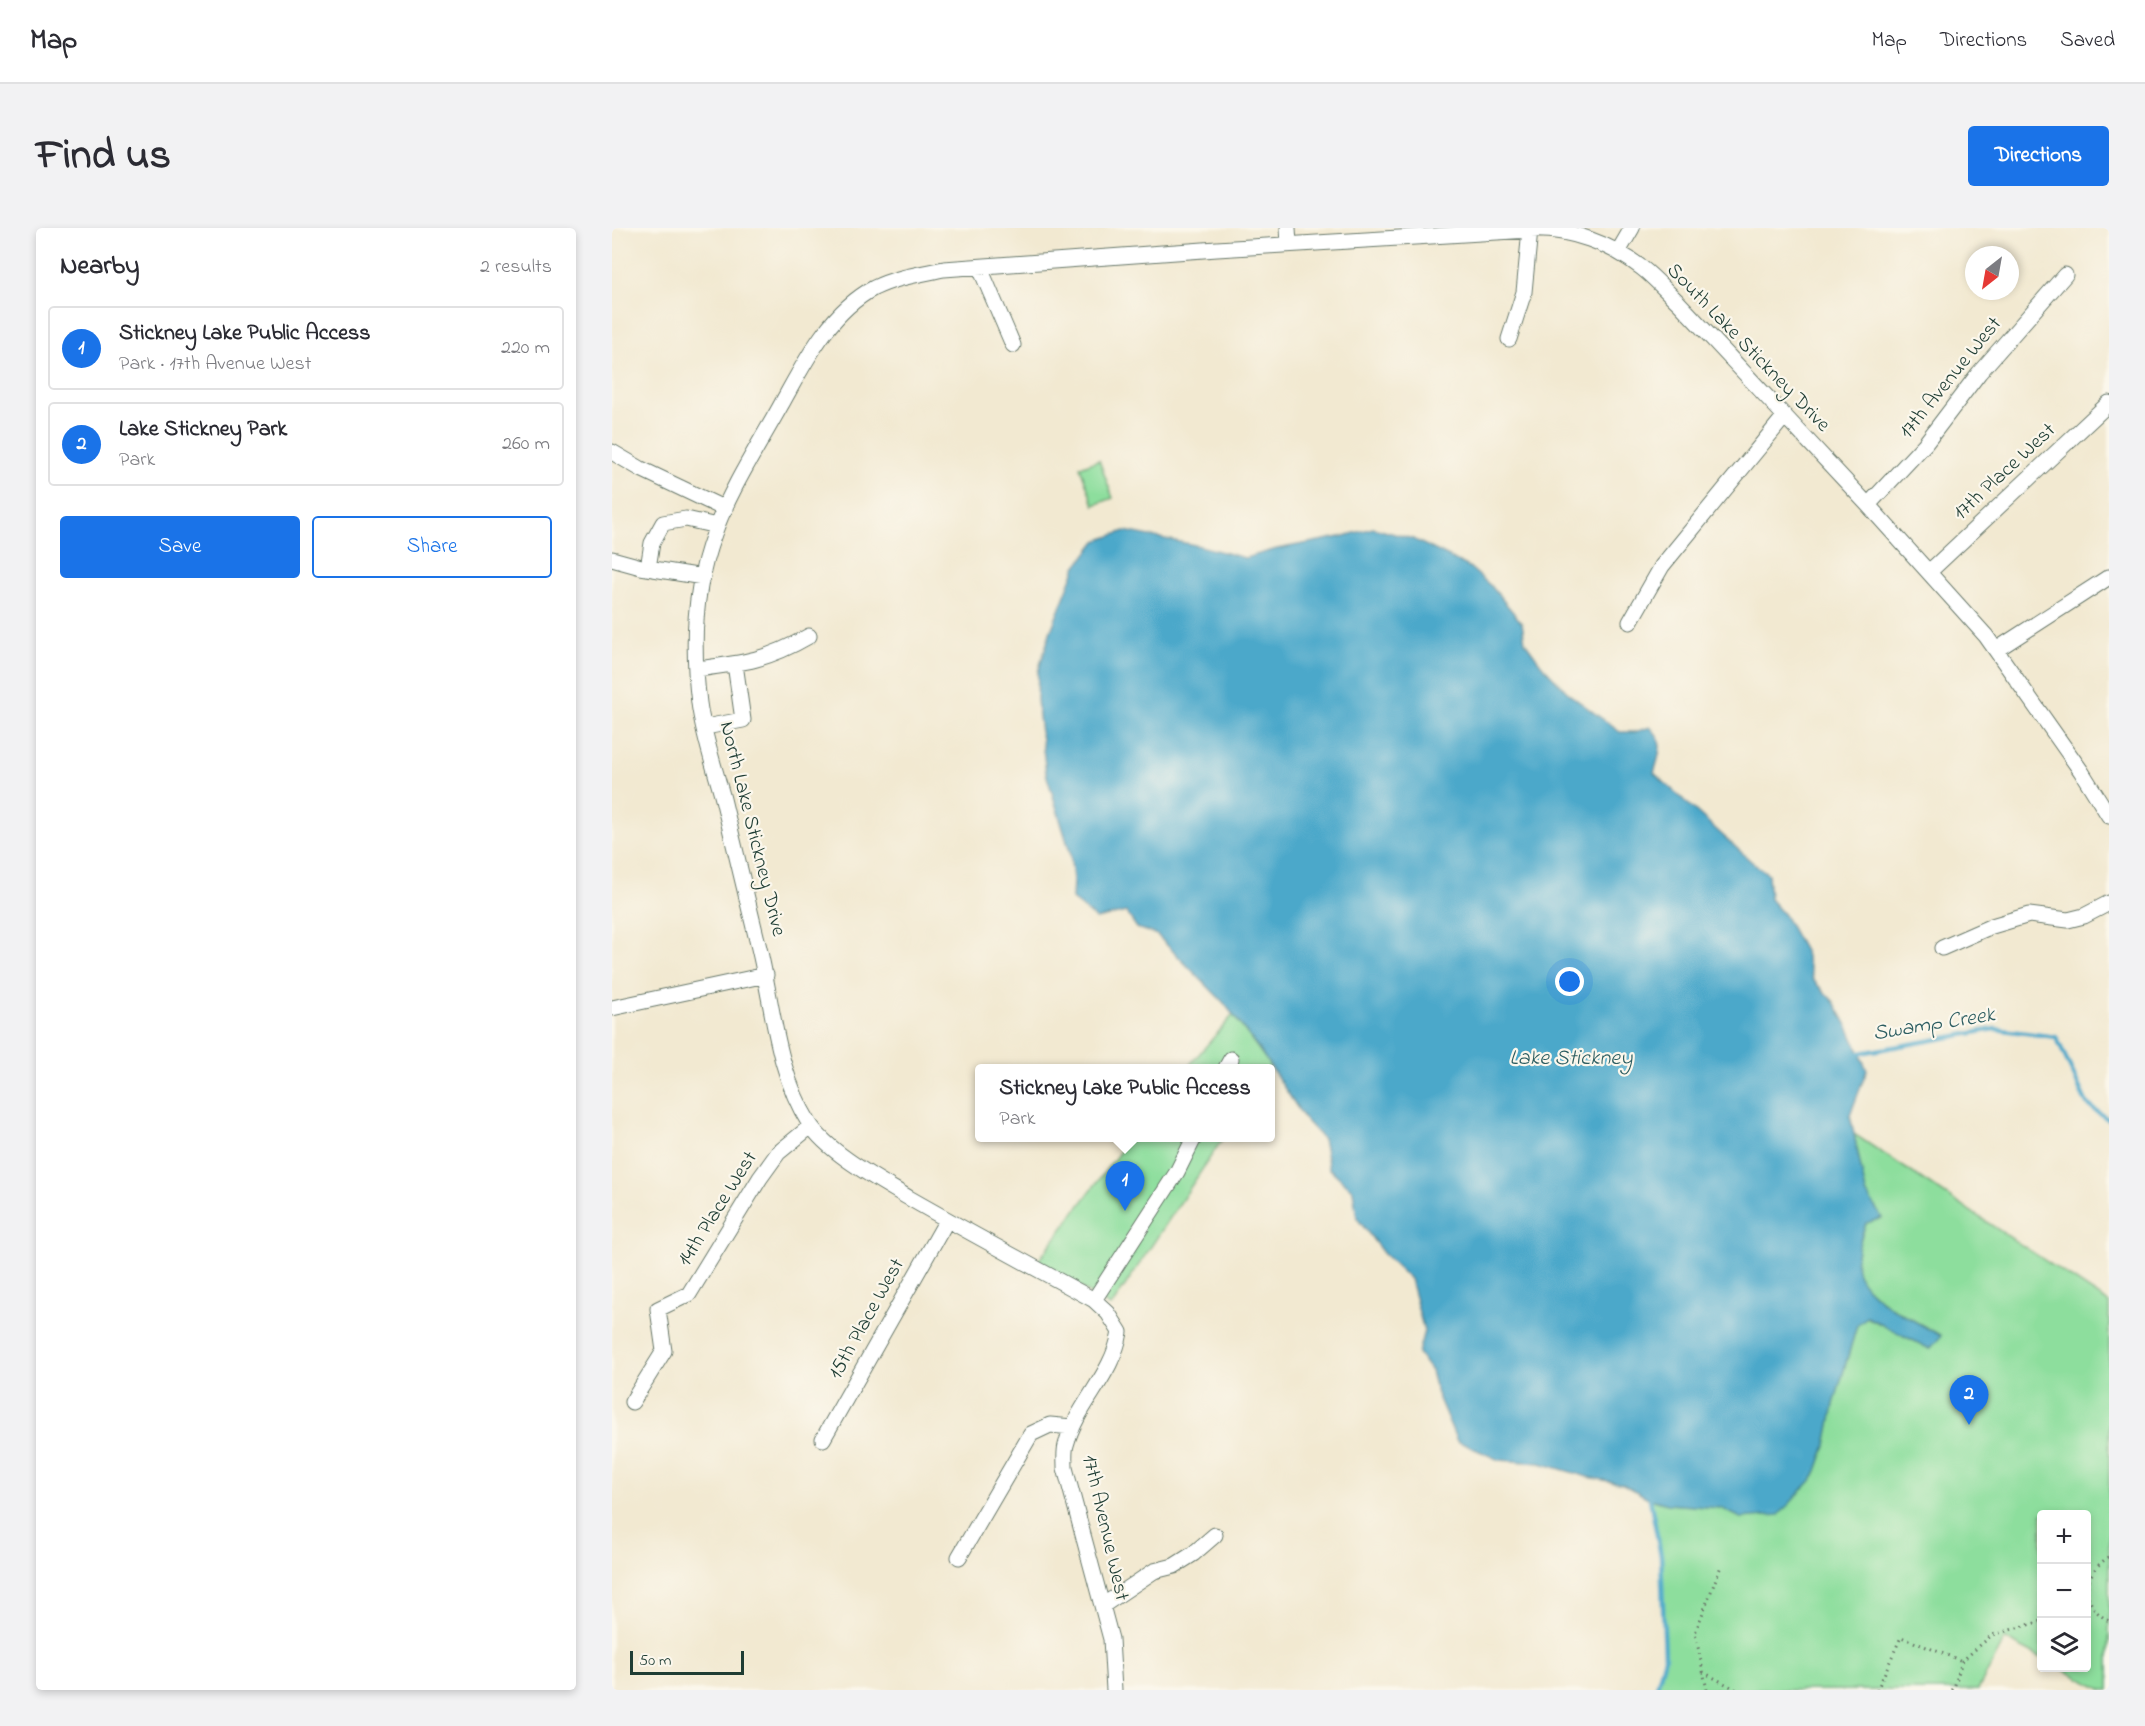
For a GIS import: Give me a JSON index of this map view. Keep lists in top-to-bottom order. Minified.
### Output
{"streets":{"street":["South Lake Stickney Drive","17th Avenue West","17th Place West","North Lake Stickney Drive","14th Place West","15th Place West"]},"crossings":[["South Lake Stickney Drive","17th Avenue West"],["South Lake Stickney Drive","17th Place West"],["South Lake Stickney Drive","North Lake Stickney Drive"],["17th Avenue West","North Lake Stickney Drive"],["North Lake Stickney Drive","14th Place West"],["North Lake Stickney Drive","15th Place West"]],"water":["Swamp Creek","Lake Stickney"],"scale_bar":"50 m","north":"bottom left","page":{"header":"Map","nav":["Map","Directions","Saved"],"title":"Find us","buttons":["Directions",["Save","Share"]],"heading":["Nearby","2 results"],"list":[{"mark":"1","name":"Stickney Lake Public Access","note":"Park · 17th Avenue West","value":"220 m"},{"mark":"2","name":"Lake Stickney Park","note":"Park","value":"260 m"}],"popup":["Stickney Lake Public Access","Park"],"pins":["1","2"],"map_buttons":["+","−"],"scale":"50 m"}}
